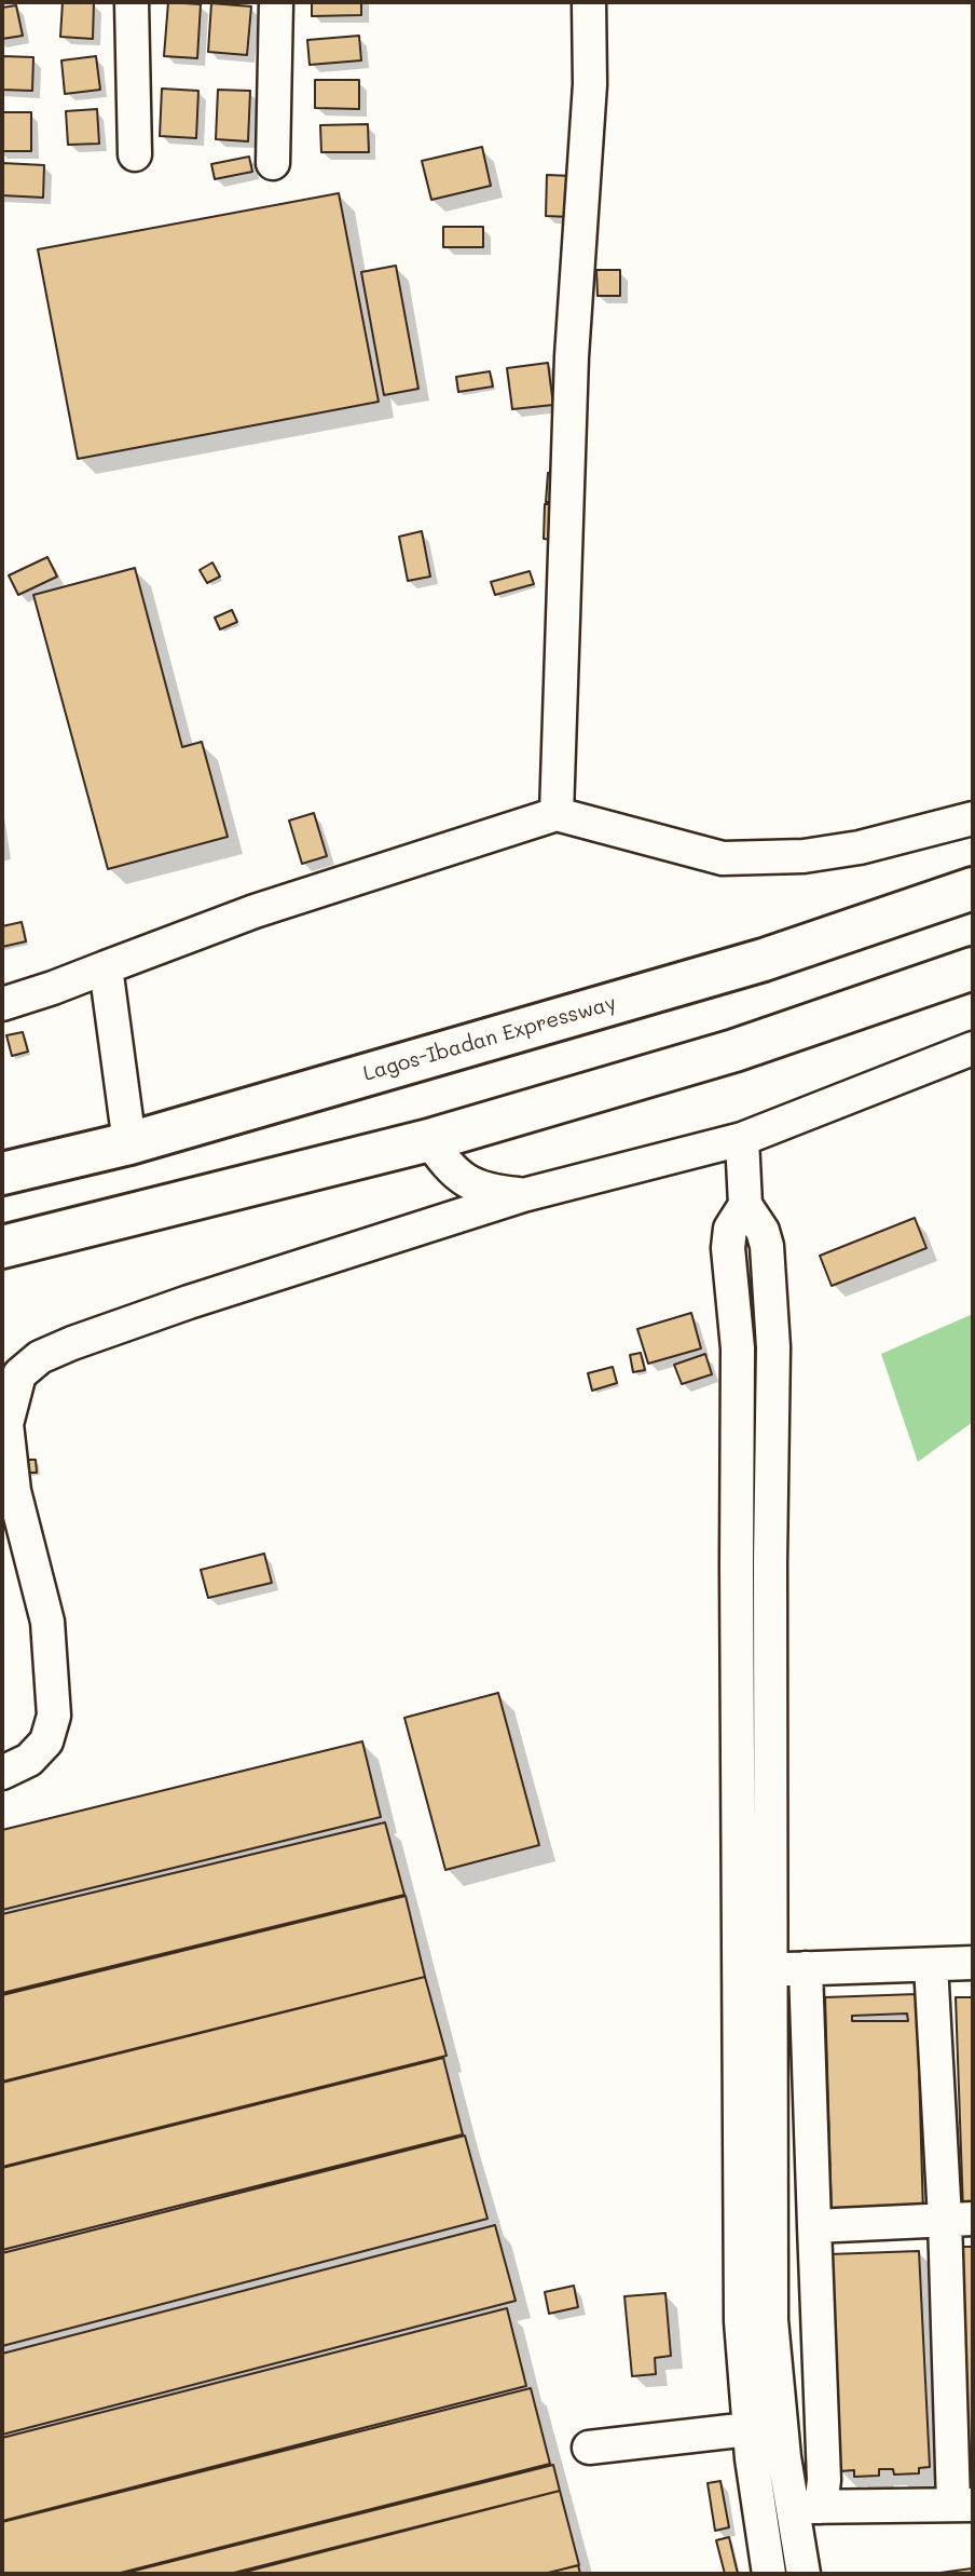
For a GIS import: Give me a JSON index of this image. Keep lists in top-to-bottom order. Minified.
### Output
{"streets":{"highway":["Lagos-Ibadan Expressway"]}}
